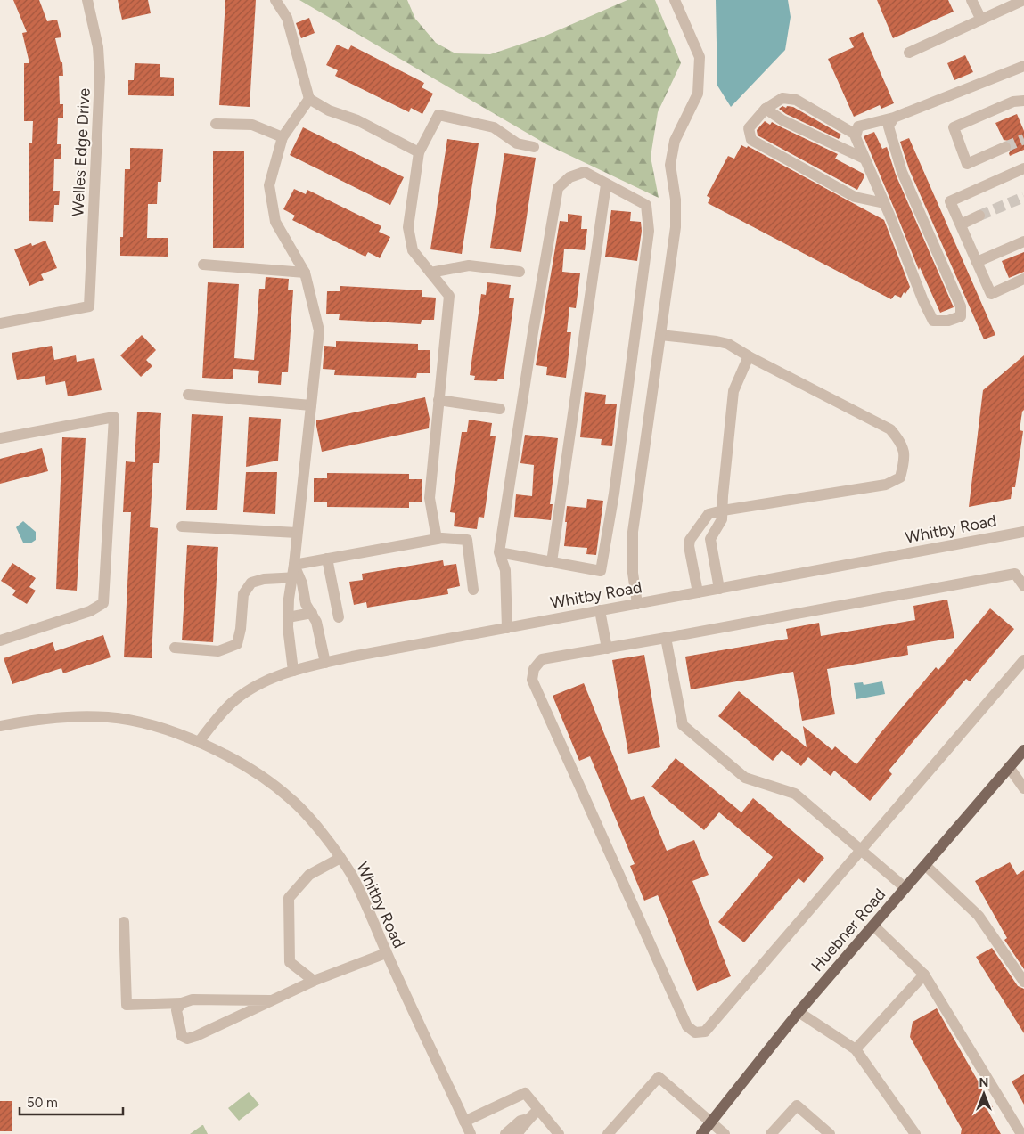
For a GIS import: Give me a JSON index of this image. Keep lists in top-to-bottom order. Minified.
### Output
{"streets":{"main road":["Huebner Road"],"street":["Welles Edge Drive","Whitby Road"]},"scale_bar":"50 m","north":"top"}
